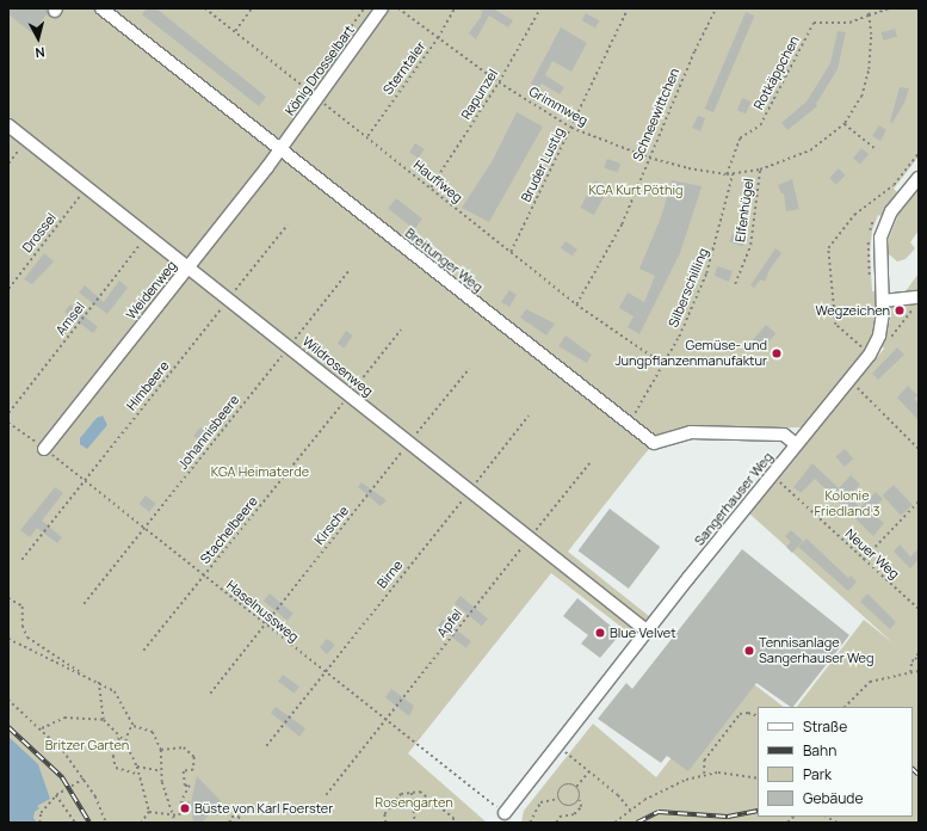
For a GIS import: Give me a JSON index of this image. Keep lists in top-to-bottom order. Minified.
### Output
{"streets":{"street":["König Drosselbart","Breitunger Weg","Weidenweg","Wildrosenweg","Sangerhauser Weg"],"path":["Sterntaler","Rotkäppchen","Rapunzel","Grimmweg","Schneewittchen","Bruder Lustig","Hauffweg","Elfenhügel","Drossel","Silberschilling","Amsel","Himbeere","Johannisbeere","Kirsche","Stachelbeere","Neuer Weg","Birne","Haselnussweg","Apfel"]},"crossings":[["Sterntaler","Grimmweg"],["Sterntaler","Hauffweg"],["König Drosselbart","Hauffweg"],["König Drosselbart","Breitunger Weg"],["König Drosselbart","Weidenweg"],["Rotkäppchen","Grimmweg"],["Rotkäppchen","Elfenhügel"],["Rapunzel","Grimmweg"],["Rapunzel","Hauffweg"],["Grimmweg","Schneewittchen"],["Grimmweg","Bruder Lustig"],["Grimmweg","Elfenhügel"],["Grimmweg","Silberschilling"],["Schneewittchen","Hauffweg"],["Bruder Lustig","Hauffweg"],["Hauffweg","Silberschilling"],["Drossel","Wildrosenweg"],["Breitunger Weg","Silberschilling"],["Breitunger Weg","Weidenweg"],["Breitunger Weg","Sangerhauser Weg"],["Weidenweg","Wildrosenweg"],["Weidenweg","Haselnussweg"],["Amsel","Wildrosenweg"],["Wildrosenweg","Himbeere"],["Wildrosenweg","Johannisbeere"],["Wildrosenweg","Sangerhauser Weg"],["Wildrosenweg","Kirsche"],["Wildrosenweg","Stachelbeere"],["Wildrosenweg","Birne"],["Wildrosenweg","Apfel"],["Himbeere","Haselnussweg"],["Johannisbeere","Haselnussweg"],["Sangerhauser Weg","Neuer Weg"],["Sangerhauser Weg","Haselnussweg"],["Kirsche","Haselnussweg"],["Stachelbeere","Haselnussweg"],["Birne","Haselnussweg"],["Haselnussweg","Apfel"]],"parks":["KGA Kurt Pöthig","KGA Heimaterde","Kolonie Friedland 3","Britzer Garten","Rosengarten"],"places":["Wegzeichen","Gemüse- und Jungpflanzenmanufaktur","Blue Velvet","Tennisanlage Sangerhauser Weg","Büste von Karl Foerster"],"legend":["Straße","Bahn","Park","Gebäude"],"north":"bottom"}
